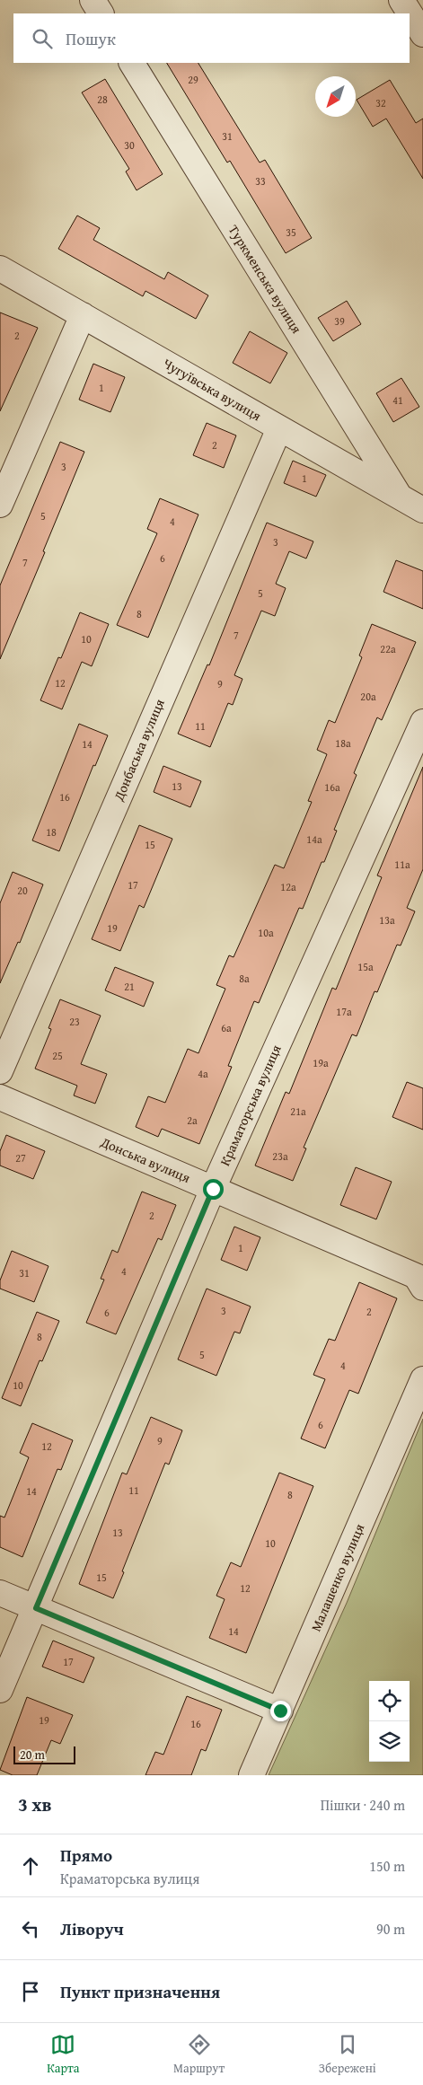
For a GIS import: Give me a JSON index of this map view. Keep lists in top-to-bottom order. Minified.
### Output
{"streets":{"street":["Туркменська вулиця","Чугуївська вулиця","Донбаська вулиця","Краматорська вулиця","Донська вулиця","Малашенко вулиця"]},"crossings":[["Туркменська вулиця","Чугуївська вулиця"],["Чугуївська вулиця","Донбаська вулиця"],["Краматорська вулиця","Донська вулиця"]],"house_numbers":["29","28","32","31","30","33","35","39","2","1","41","2","3","1","5","4","3","6","7","5","8","7","10","22а","12","9","20а","11","18а","14","13","16а","16","18","14а","15","11а","17","12а","20","13а","19","10а","15а","8а","21","17а","23","6а","25","19а","4а","21а","2а","23а","27","2","1","4","31","3","2","6","8","5","4","10","6","9","12","11","14","8","13","10","15","12","14","17","19","16"],"scale_bar":"20 m","north":"bottom left","page":{"search":"Пошук","scale":"20 m","heading":["3 хв","Пішки · 240 m"],"list":[["Прямо","Краматорська вулиця","150 m"],["Ліворуч","90 m"],"Пункт призначення"],"nav":["Карта","Маршрут","Збережені"]}}
